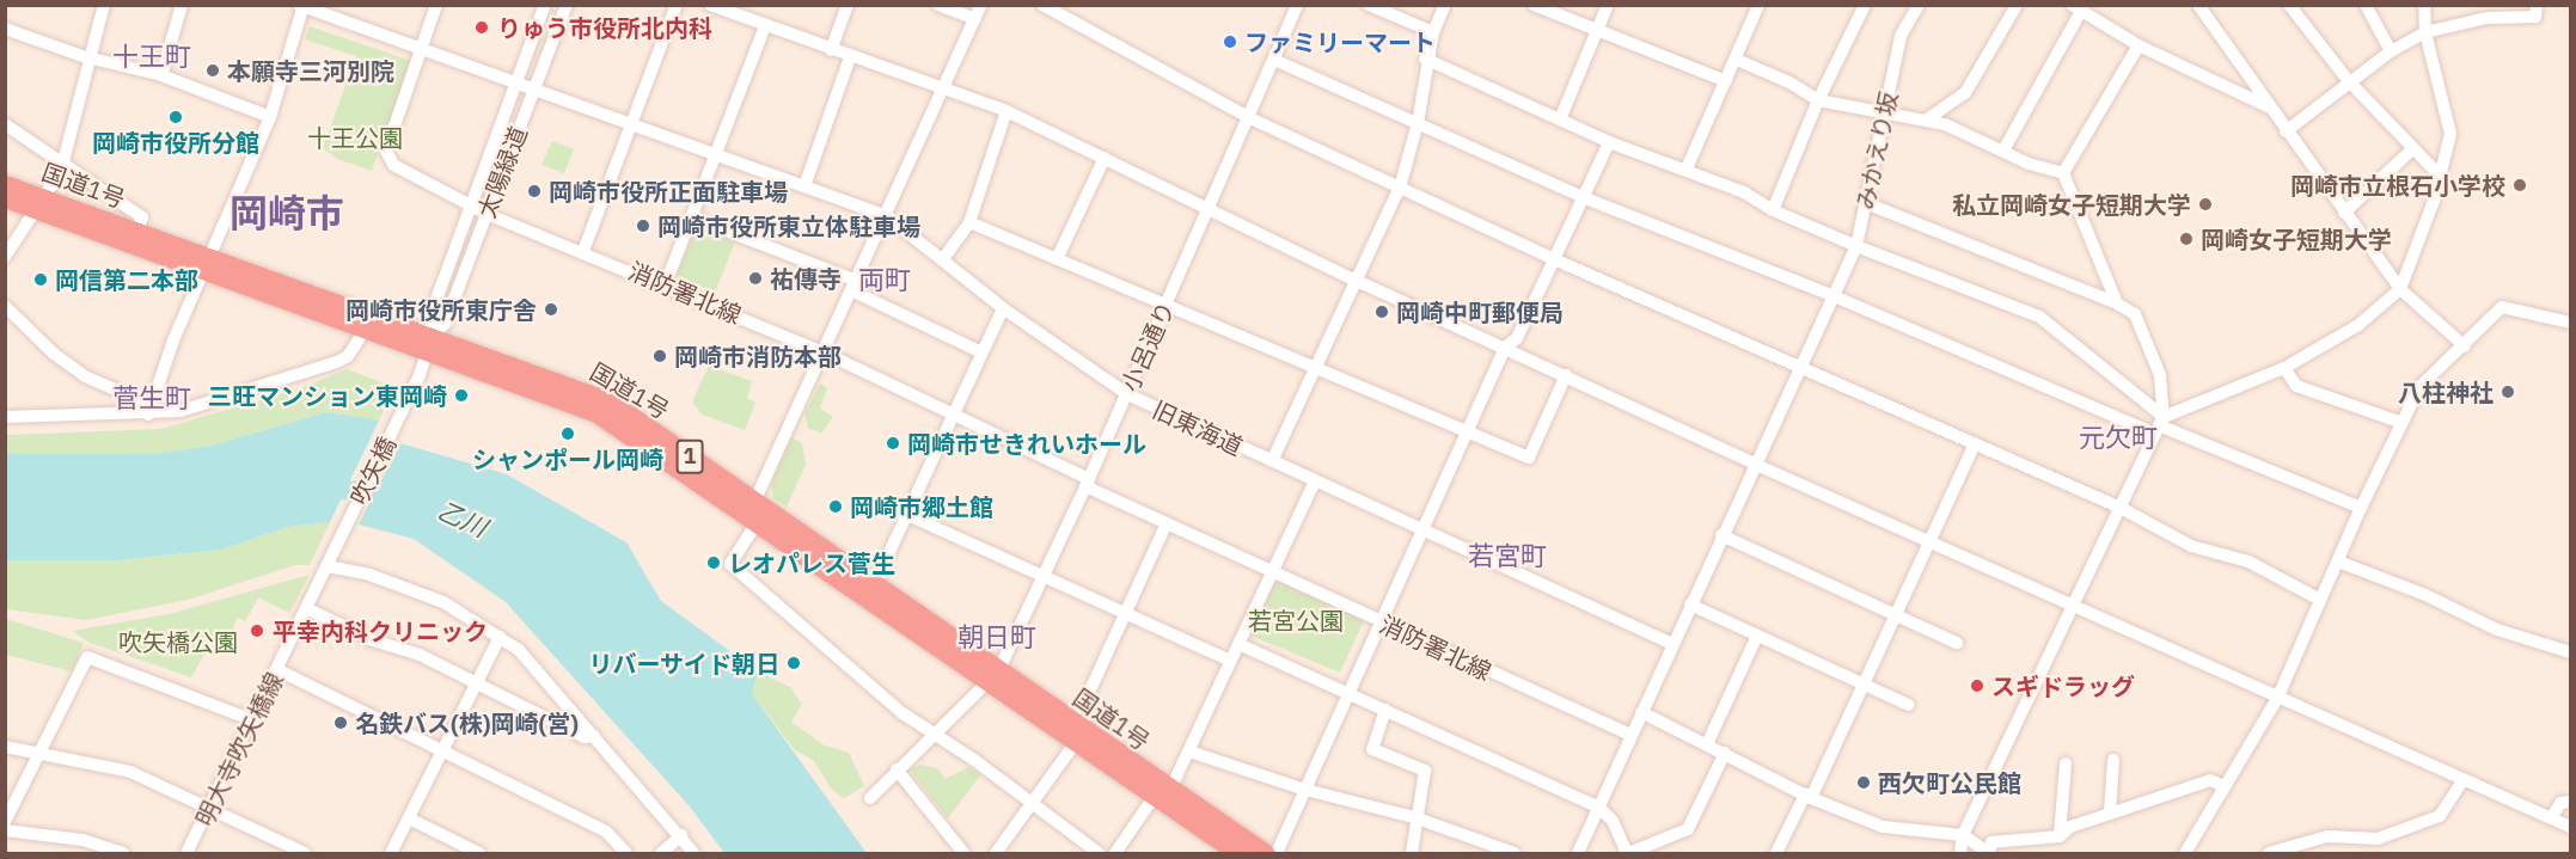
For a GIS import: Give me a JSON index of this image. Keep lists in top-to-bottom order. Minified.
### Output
{"streets":{"highway":["国道1号","1"],"street":["みかえり坂","太陽緑道","消防署北線","小呂通り","旧東海道","吹矢橋","明大寺吹矢橋線"]},"crossings":[["みかえり坂","旧東海道"],["太陽緑道","国道1号"],["太陽緑道","消防署北線"],["太陽緑道","旧東海道"],["太陽緑道","吹矢橋"],["国道1号","小呂通り"],["国道1号","吹矢橋"],["消防署北線","小呂通り"],["消防署北線","旧東海道"],["小呂通り","旧東海道"],["吹矢橋","明大寺吹矢橋線"]],"districts":["十王町","岡崎市","両町","菅生町","元欠町","若宮町","朝日町"],"water":["乙川"],"parks":["十王公園","若宮公園","吹矢橋公園"],"places":["りゅう市役所北内科","ファミリーマート","本願寺三河別院","岡崎市役所分館","岡崎市立根石小学校","岡崎市役所正面駐車場","私立岡崎女子短期大学","岡崎市役所東立体駐車場","岡崎女子短期大学","祐傳寺","岡信第二本部","岡崎市役所東庁舎","岡崎中町郵便局","岡崎市消防本部","八柱神社","三旺マンション東岡崎","シャンポール岡崎","岡崎市せきれいホール","岡崎市郷土館","レオパレス菅生","平幸内科クリニック","リバーサイド朝日","スギドラッグ","名鉄バス(株)岡崎(営)","西欠町公民館"]}
